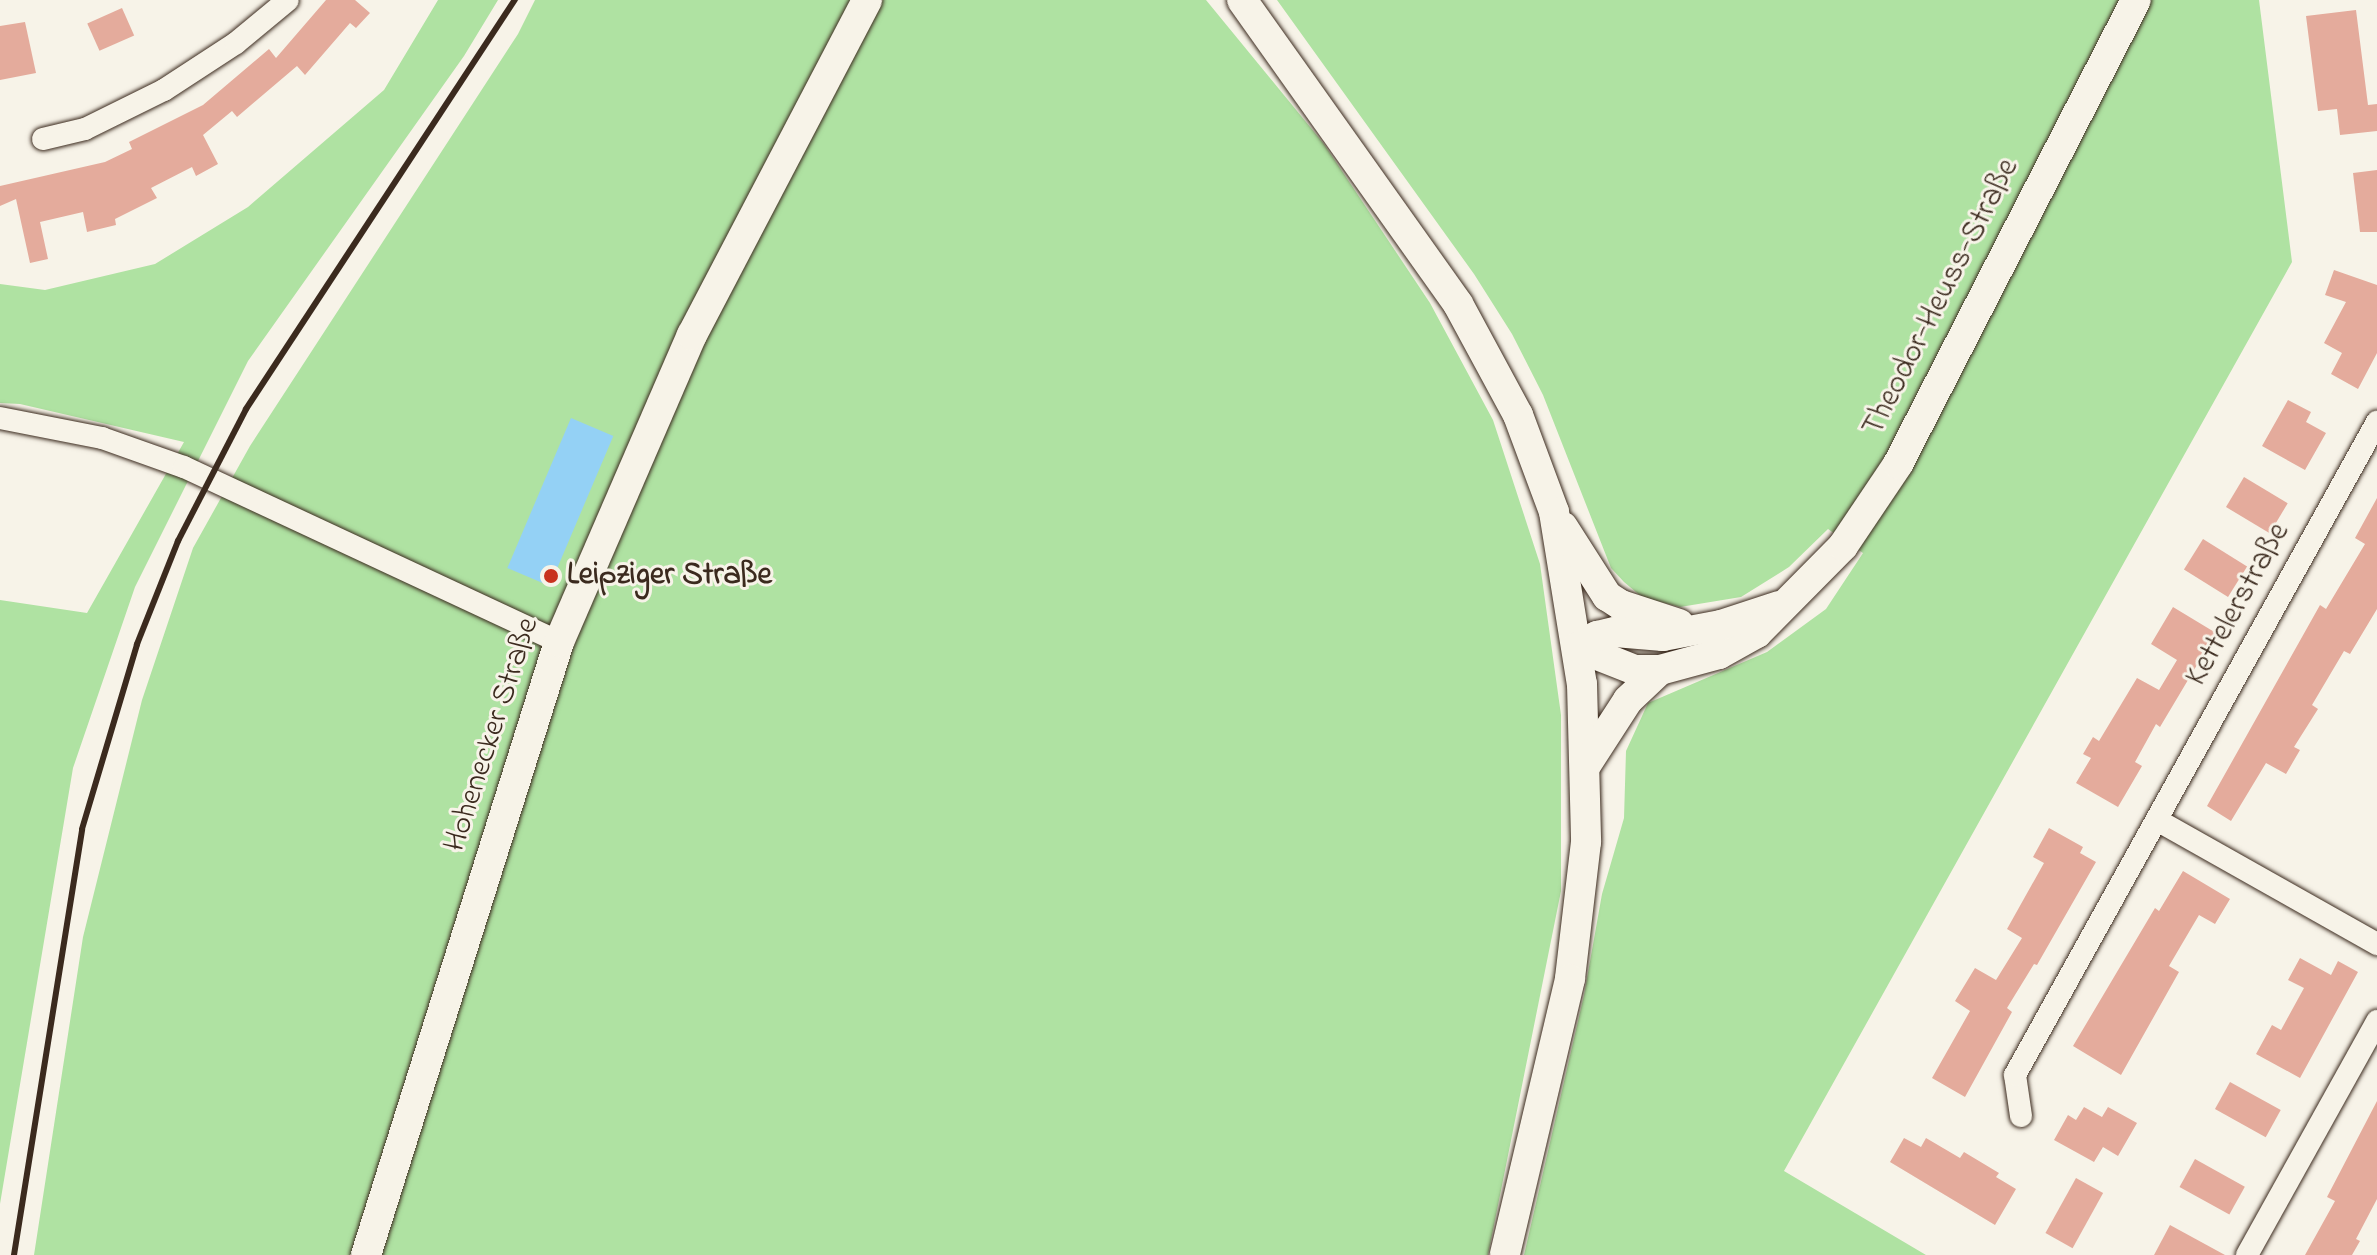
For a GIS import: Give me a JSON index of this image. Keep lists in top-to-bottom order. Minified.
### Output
{"streets":{"street":["Theodor-Heuss-Straße","Kettelerstraße","Hohenecker Straße"]},"places":["Leipziger Straße"]}
